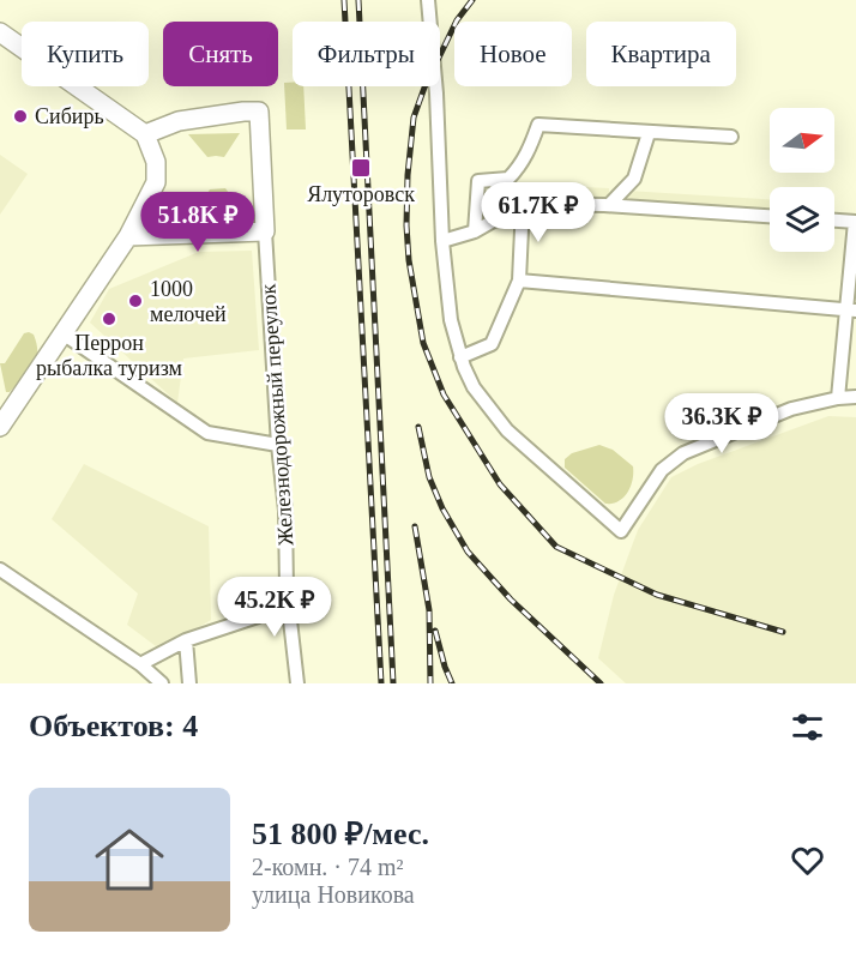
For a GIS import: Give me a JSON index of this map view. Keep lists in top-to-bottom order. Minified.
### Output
{"streets":{"main road":["Железнодорожный переулок"]},"places":{"other":["Сибирь","1000 мелочей","Перрон рыбалка туризм"],"transit":["Ялуторовск"]},"north":"right","page":{"chip":["Купить","Снять","Фильтры","Новое","Квартира"],"price":["61.7K ₽","51.8K ₽","36.3K ₽","45.2K ₽"],"heading":"Объектов: 4","list":[{"name":"51 800 ₽/мес.","note":"2-комн. · 74 m² · улица Новикова"}]}}
